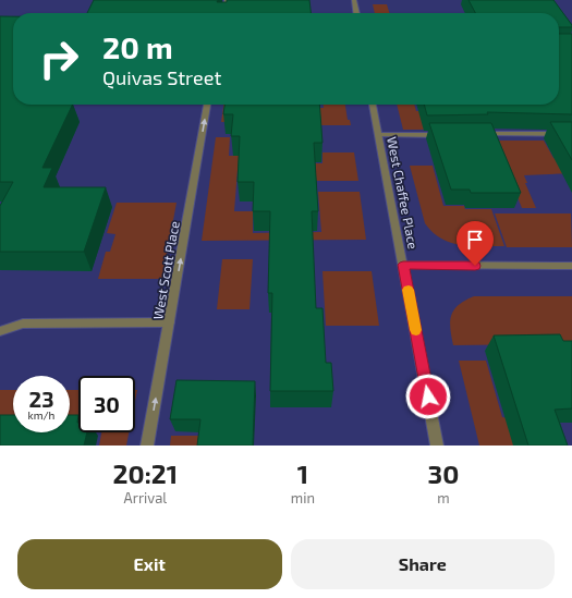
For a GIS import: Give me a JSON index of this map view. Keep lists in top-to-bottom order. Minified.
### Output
{"streets":{"street":["West Chaffee Place","West Scott Place"]},"one_way":["West Scott Place"],"page":{"turn":["20 m","Quivas Street"],"speed":"23 km/h","limit":"30","eta":["20:21","Arrival","1","min","30","m"],"buttons":["Exit","Share"]}}
